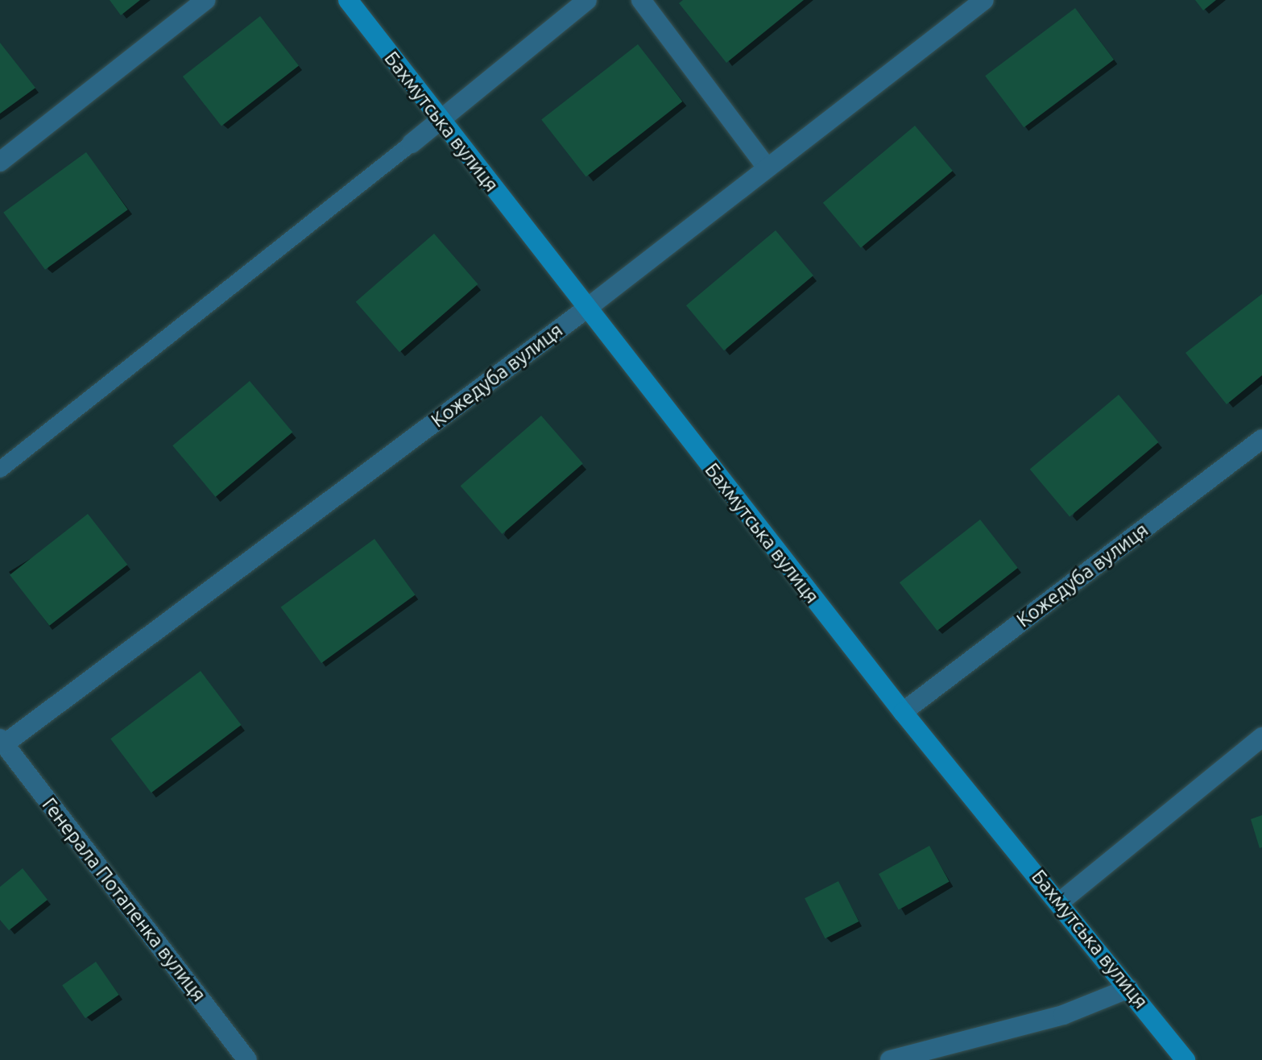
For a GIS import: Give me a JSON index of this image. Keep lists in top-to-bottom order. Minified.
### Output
{"streets":{"main road":["Бахмутська вулиця"],"street":["Кожедуба вулиця","Генерала Потапенка вулиця"]},"crossings":[["Бахмутська вулиця","Кожедуба вулиця"],["Кожедуба вулиця","Генерала Потапенка вулиця"]]}
